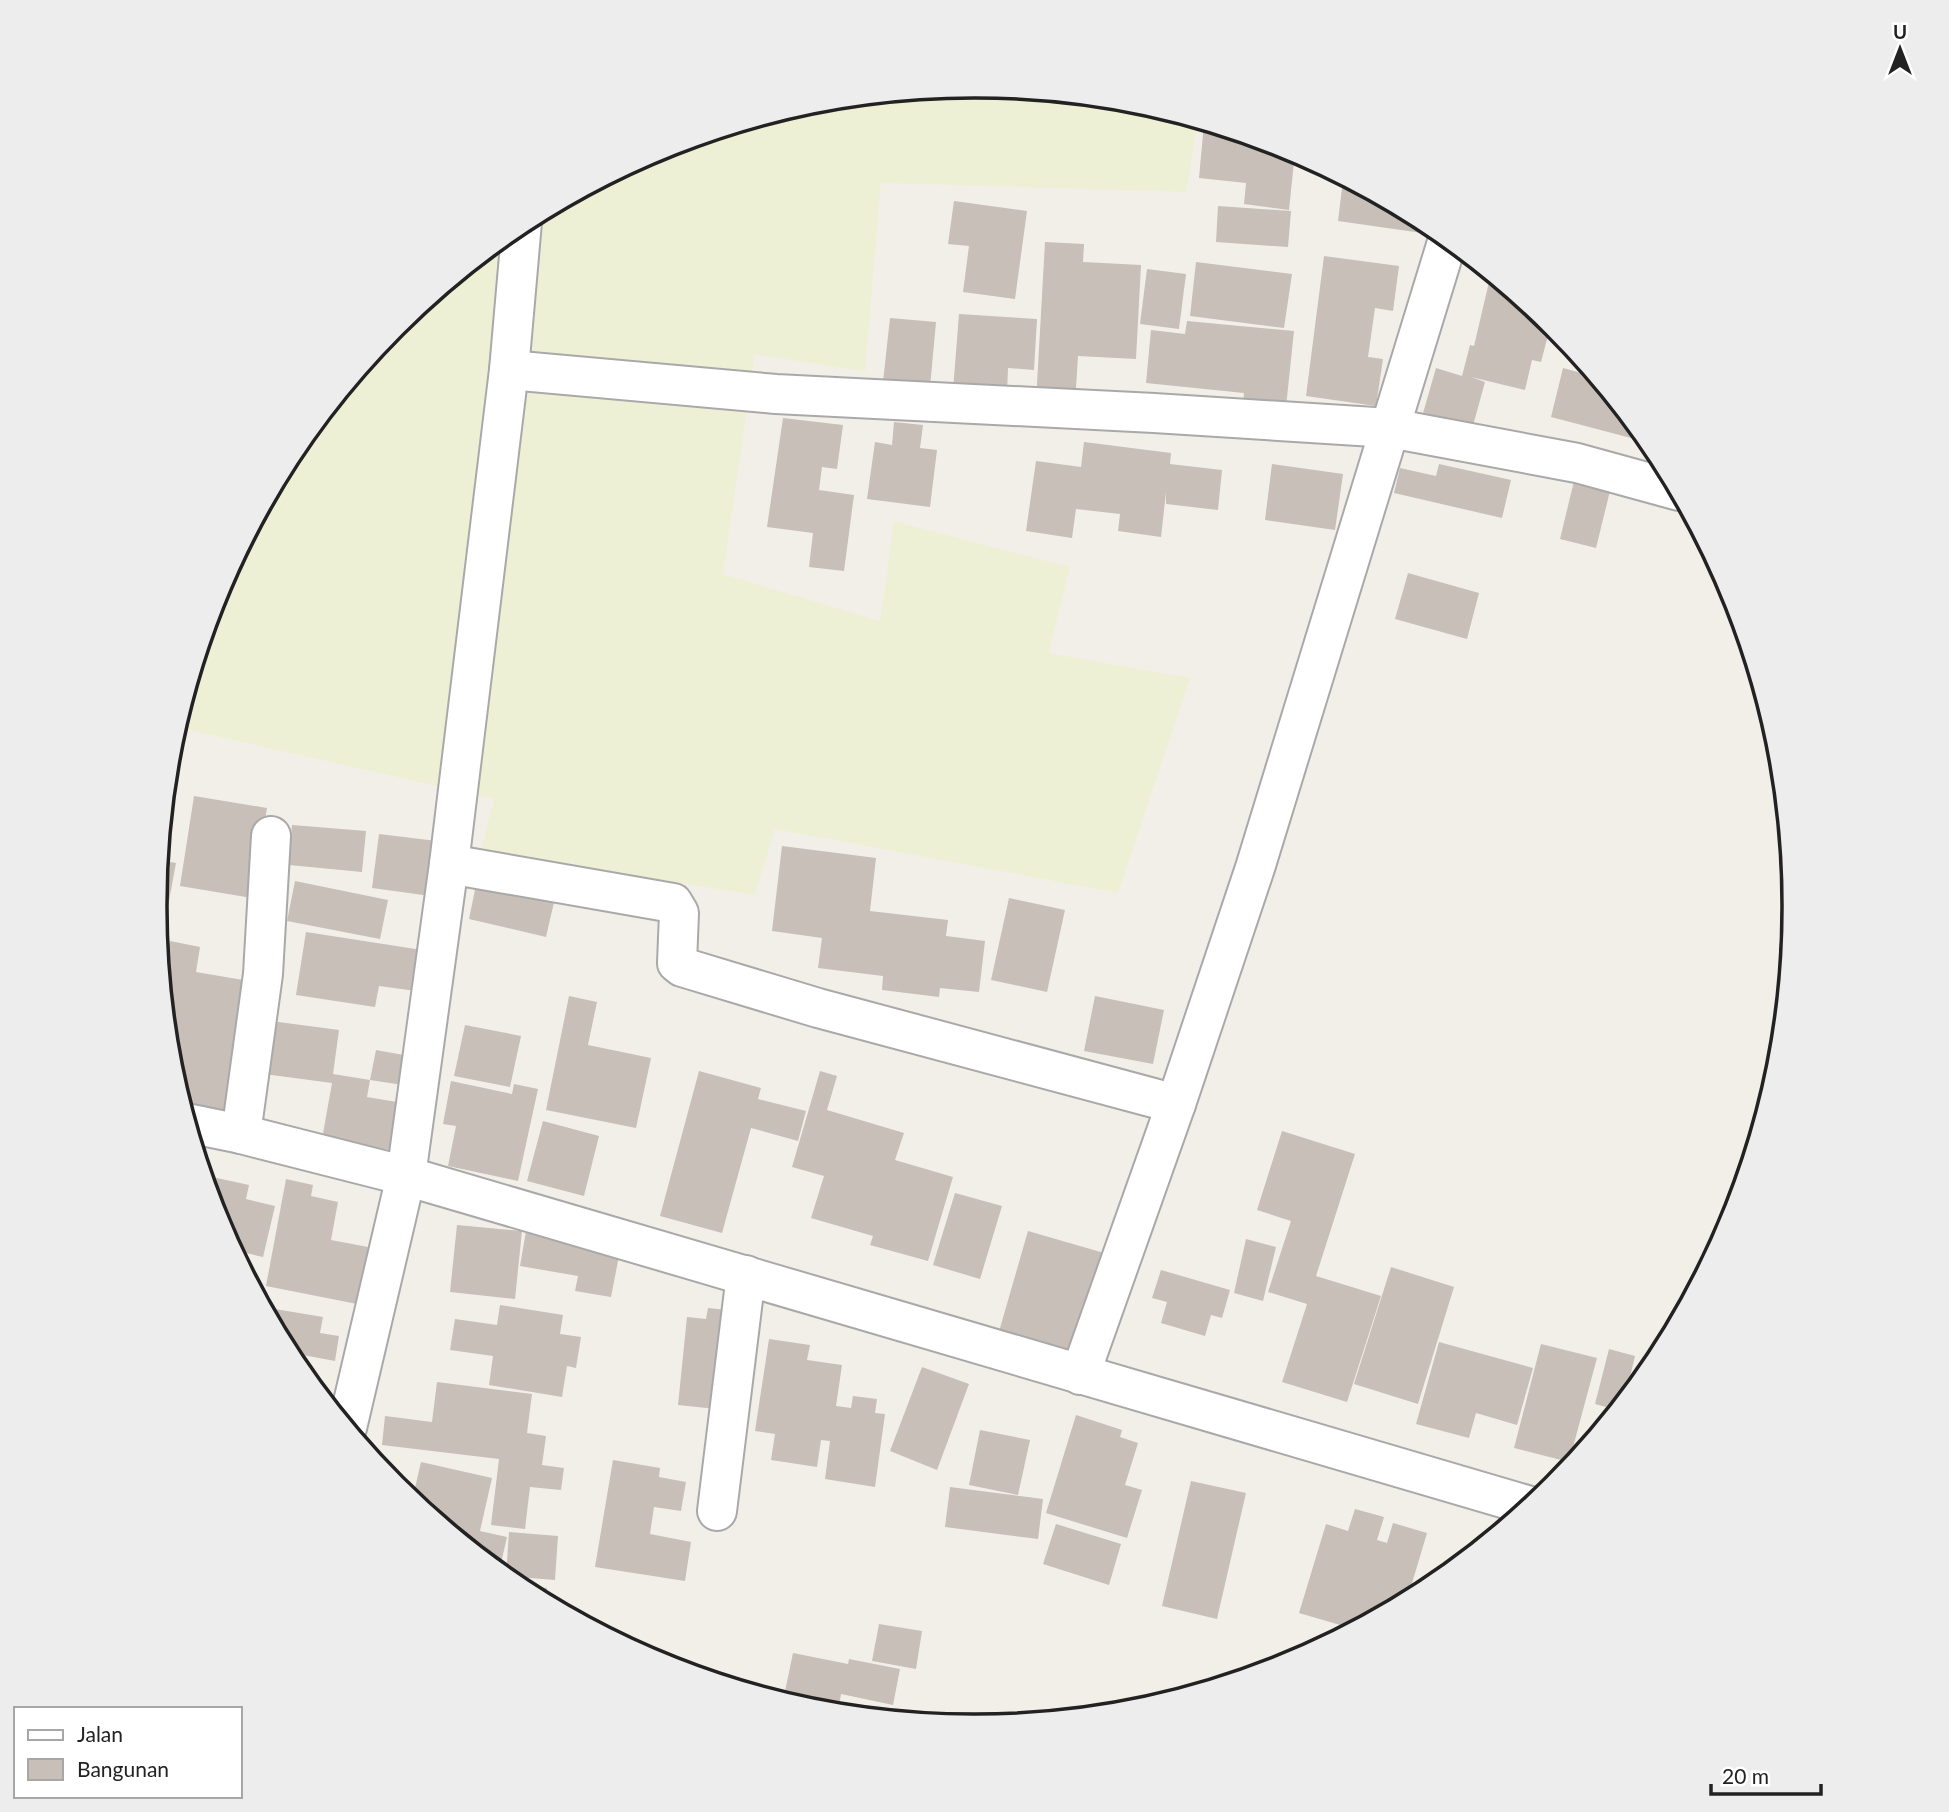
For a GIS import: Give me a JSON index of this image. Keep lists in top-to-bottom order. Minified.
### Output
{"legend":["Jalan","Bangunan"],"scale_bar":"20 m","north":"top"}
